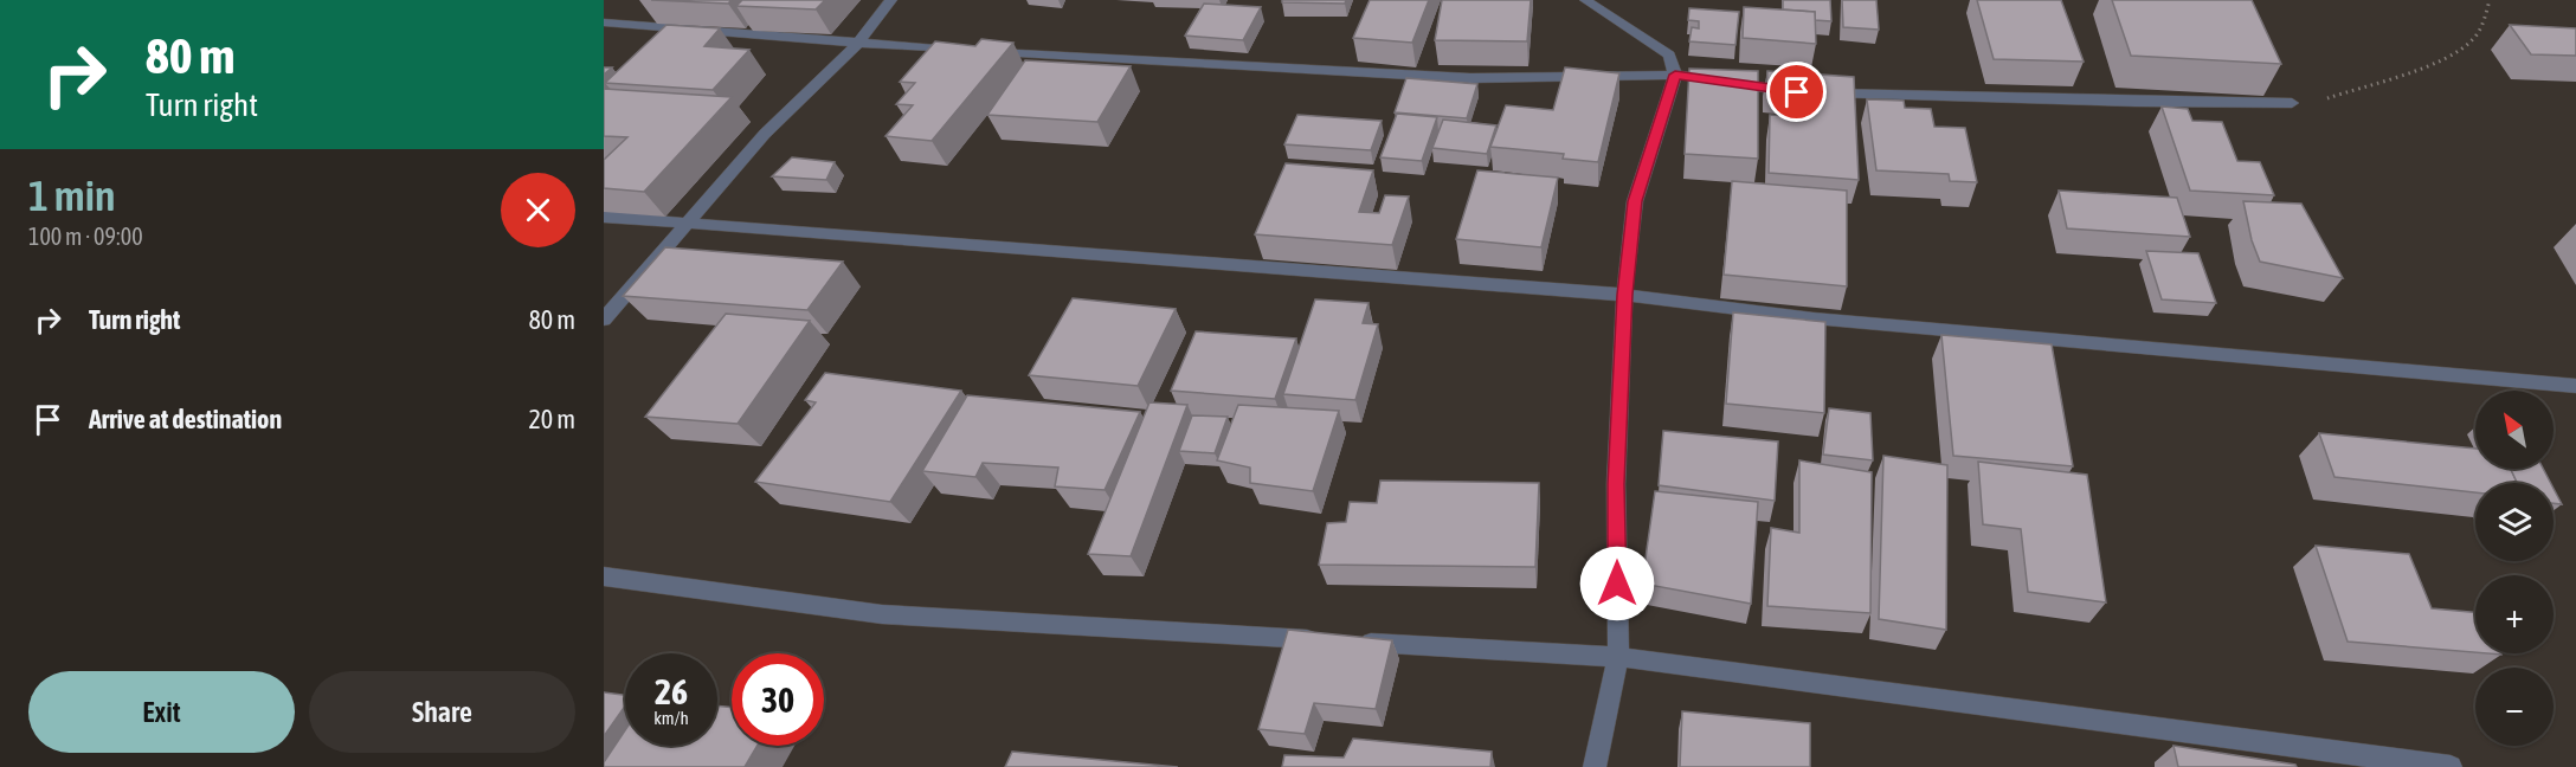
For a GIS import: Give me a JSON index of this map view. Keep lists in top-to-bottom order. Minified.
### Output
{"north":"top left","page":{"turn":["80 m","Turn right"],"heading":["1 min","100 m · 09:00"],"list":[{"name":"Turn right","value":"80 m"},{"name":"Arrive at destination","value":"20 m"}],"map_buttons":["+","−"],"speed":"26 km/h","limit":"30","buttons":["Exit","Share"]}}
